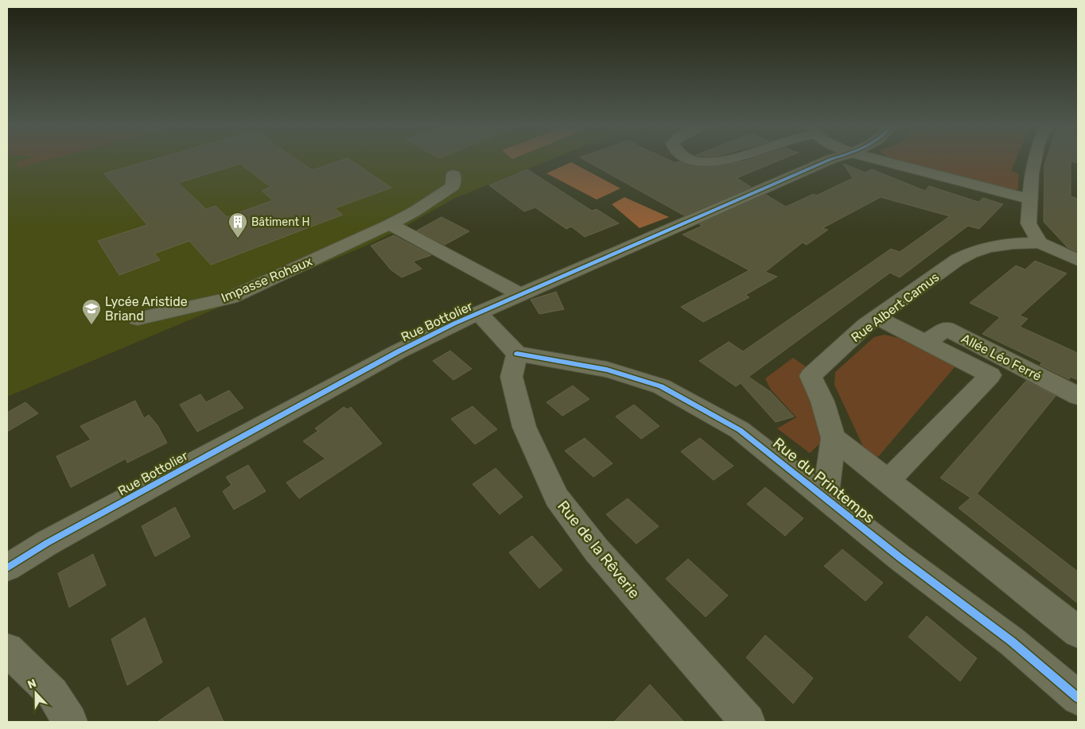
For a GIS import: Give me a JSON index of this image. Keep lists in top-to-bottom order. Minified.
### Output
{"streets":{"street":["Impasse Rohaux","Rue Albert Camus","Rue Bottolier","Allée Léo Ferré","Rue du Printemps","Rue de la Rêverie"]},"crossings":[["Rue Albert Camus","Rue du Printemps"],["Rue du Printemps","Rue de la Rêverie"]],"places":{"building":["Bâtiment H"],"school or university":["Lycée Aristide Briand"]},"north":"top"}
